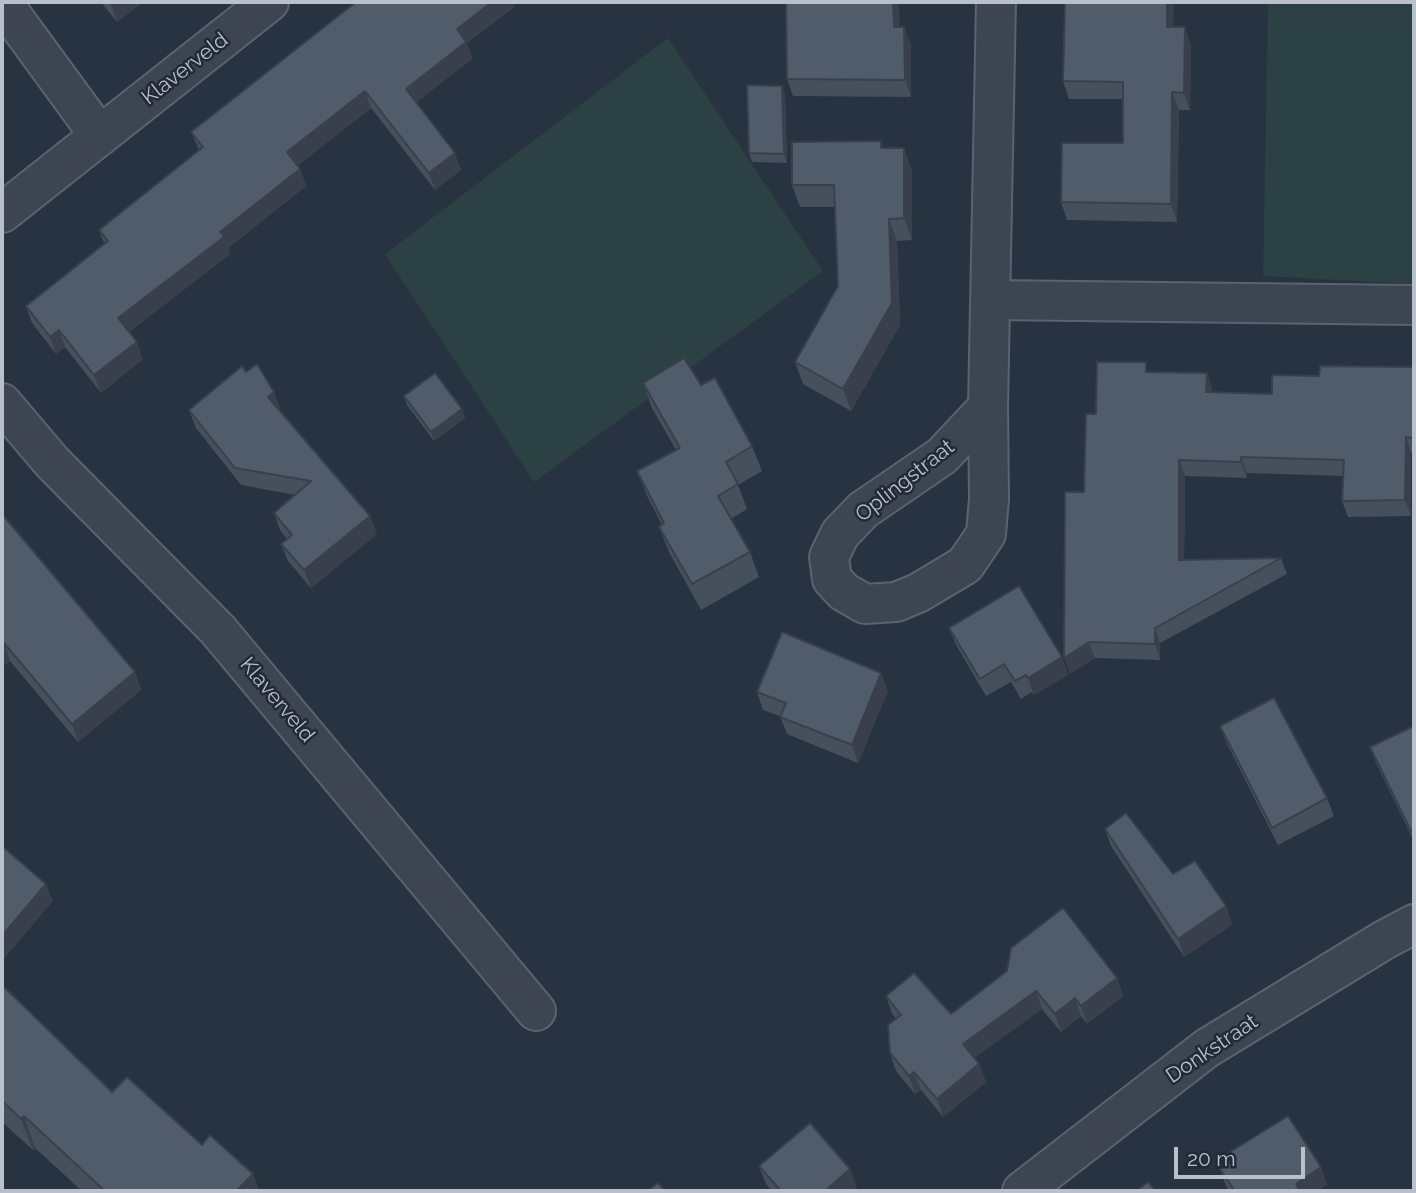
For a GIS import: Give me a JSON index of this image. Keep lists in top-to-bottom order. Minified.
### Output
{"streets":{"street":["Klaverveld","Oplingstraat","Donkstraat"]},"scale_bar":"20 m"}
